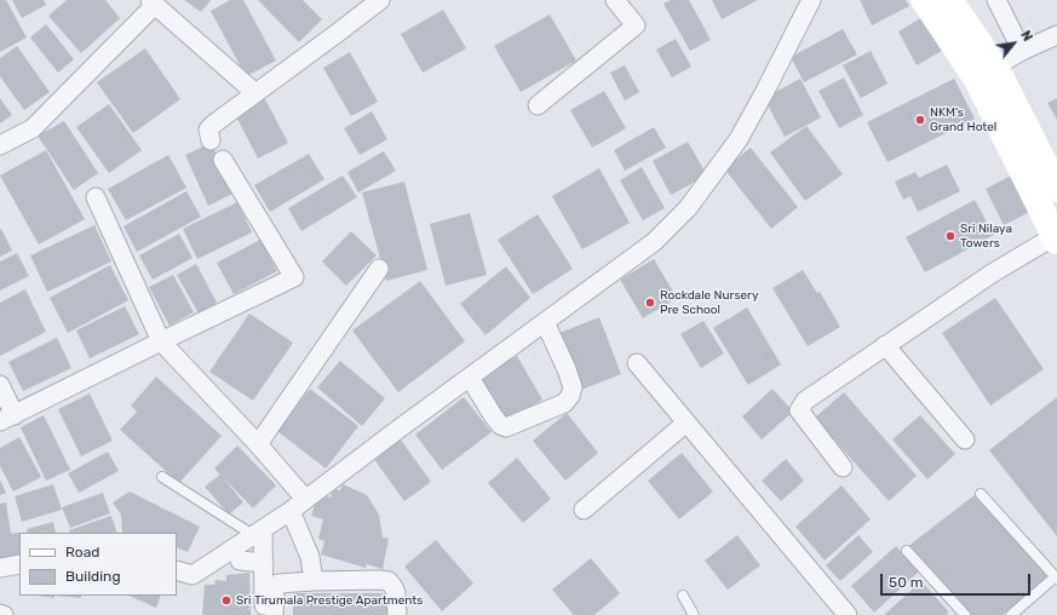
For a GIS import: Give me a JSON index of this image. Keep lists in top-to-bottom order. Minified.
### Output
{"places":["NKM's Grand Hotel","Sri Nilaya Towers","Rockdale Nursery Pre School","Sri Tirumala Prestige Apartments"],"legend":["Road","Building"],"scale_bar":"50 m","north":"top right"}
